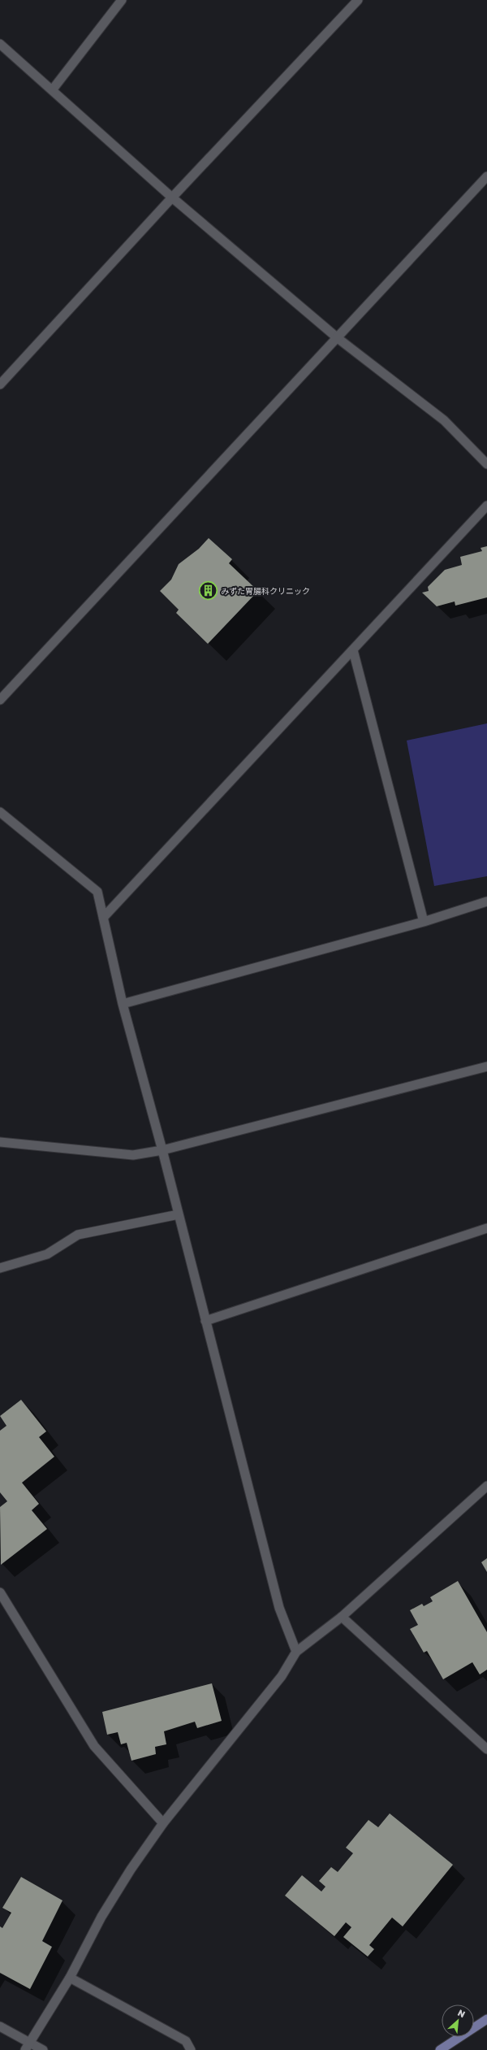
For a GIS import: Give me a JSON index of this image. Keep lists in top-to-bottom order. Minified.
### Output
{"places":{"building":["みずた胃腸科クリニック"]},"north":"top right"}
